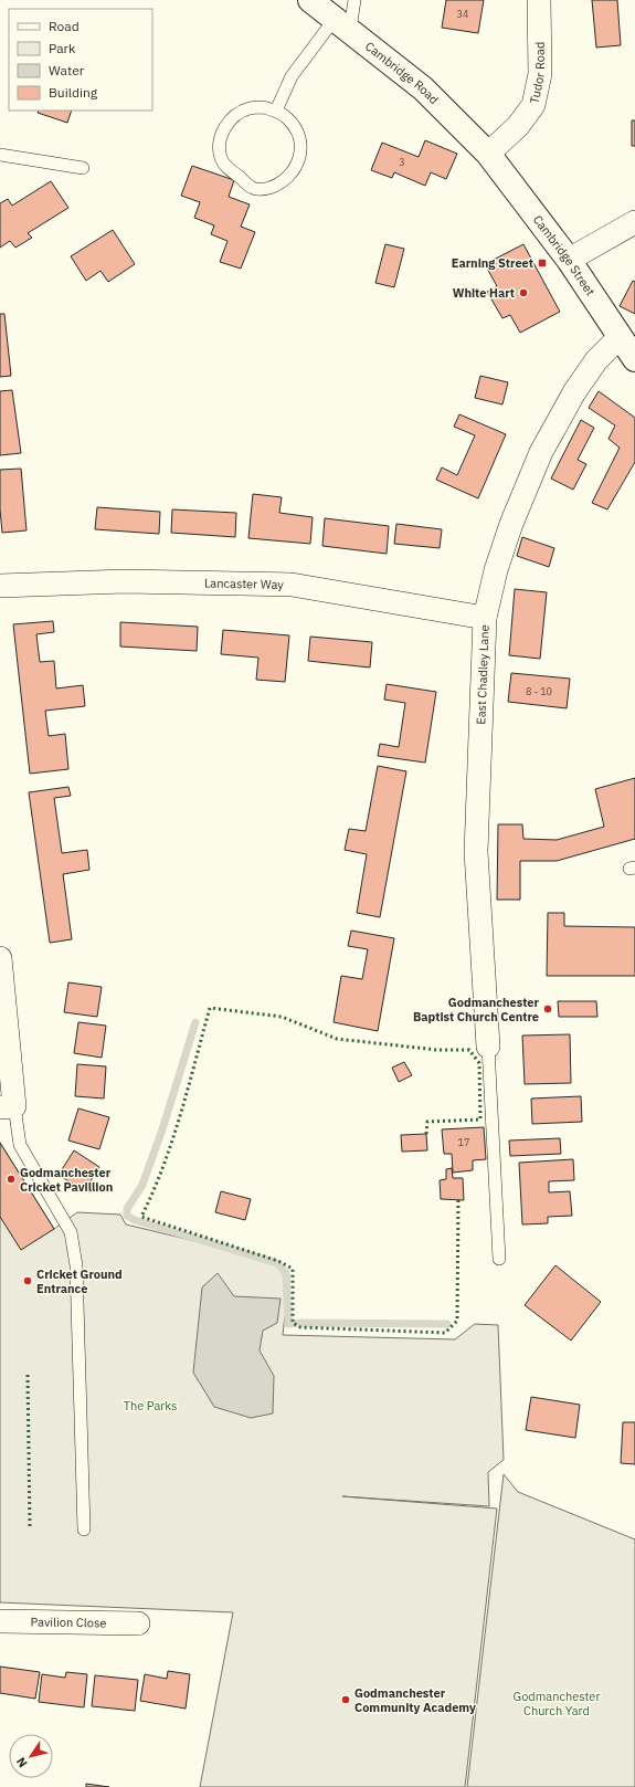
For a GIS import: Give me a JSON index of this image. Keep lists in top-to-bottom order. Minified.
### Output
{"streets":{"main road":["Cambridge Road","Cambridge Street"],"street":["Tudor Road","Lancaster Way","East Chadley Lane","Pavilion Close"]},"crossings":[["Tudor Road","Cambridge Road"],["Tudor Road","Cambridge Street"],["Cambridge Road","Cambridge Street"],["Cambridge Street","East Chadley Lane"],["Lancaster Way","East Chadley Lane"]],"parks":["The Parks","Godmanchester Church Yard"],"places":{"transit":["Earning Street"],"other":["White Hart","Godmanchester Baptist Church Centre","Godmanchester Cricket Pavillion","Cricket Ground Entrance","Godmanchester Community Academy"]},"house_numbers":["34","3","8 - 10","17"],"legend":["Road","Park","Water","Building"],"north":"bottom left"}
